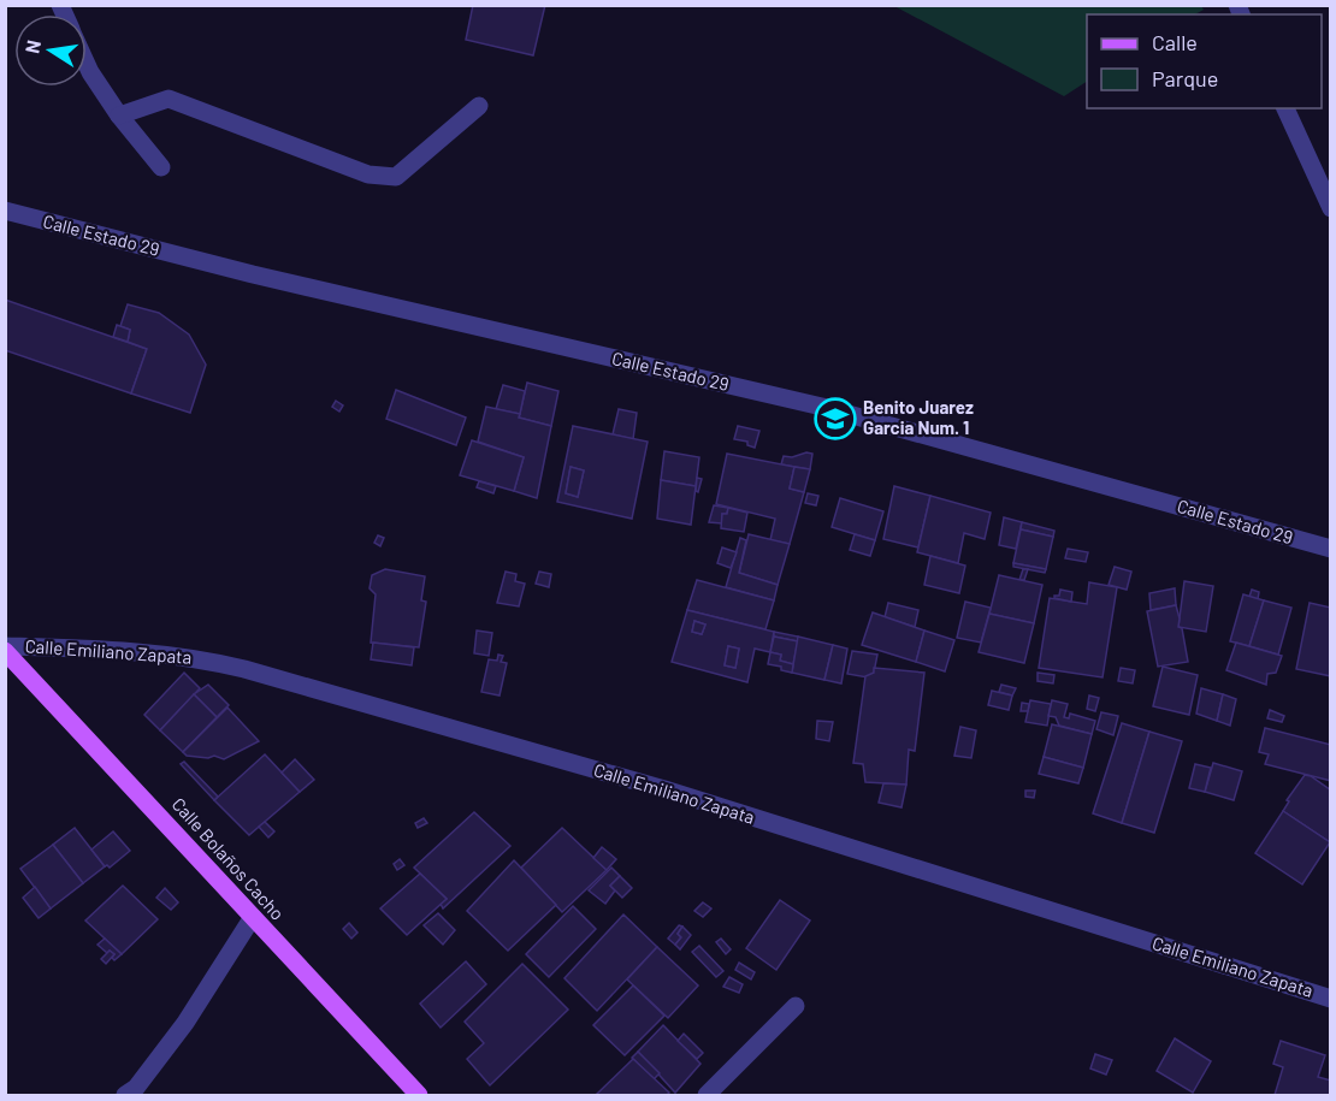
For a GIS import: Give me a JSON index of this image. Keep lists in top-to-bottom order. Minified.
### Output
{"streets":{"main road":["Calle Bolaños Cacho"],"street":["Calle Estado 29","Calle Emiliano Zapata"]},"crossings":[["Calle Emiliano Zapata","Calle Bolaños Cacho"]],"places":{"school or university":["Benito Juarez Garcia Num. 1"]},"legend":["Calle","Parque"],"north":"left"}
